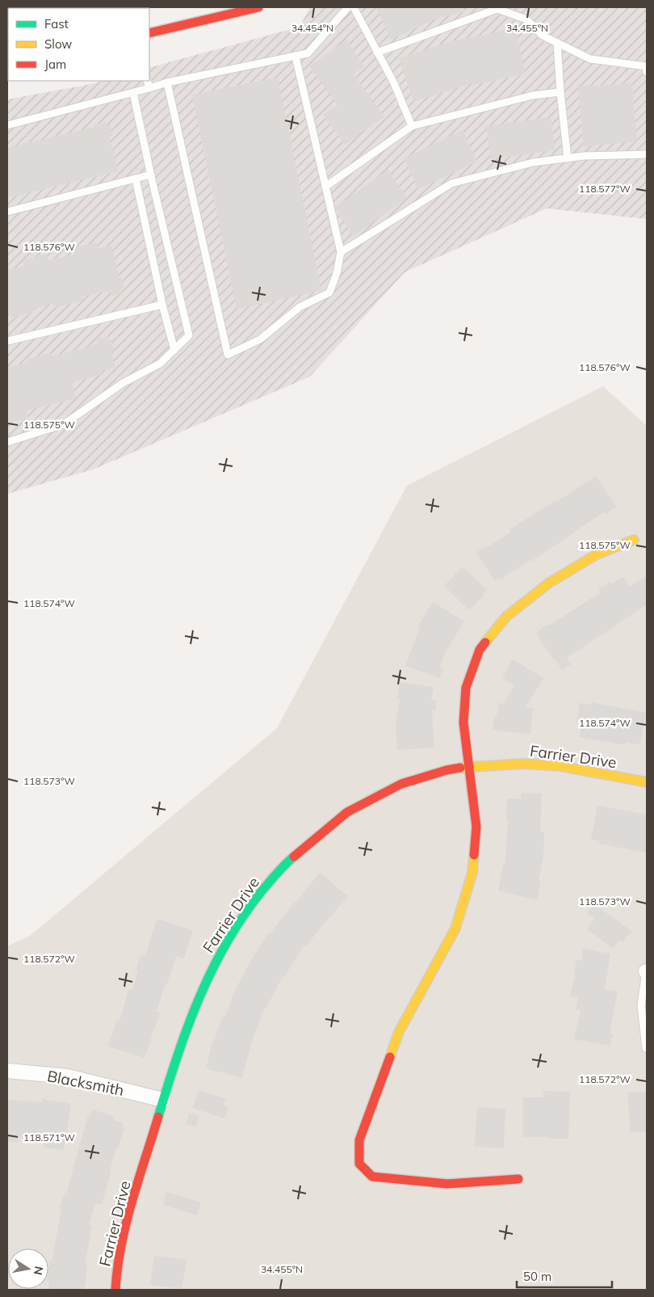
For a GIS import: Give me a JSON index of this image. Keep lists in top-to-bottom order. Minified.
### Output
{"streets":{"street":["Farrier Drive","Blacksmith"]},"crossings":[["Farrier Drive","Blacksmith"]],"legend":["Fast","Slow","Jam"],"scale_bar":"50 m","north":"right","coordinates":["34.454°N","34.455°N","118.577°W","118.576°W","118.575°W","118.574°W","118.573°W","118.572°W","118.571°W"]}
